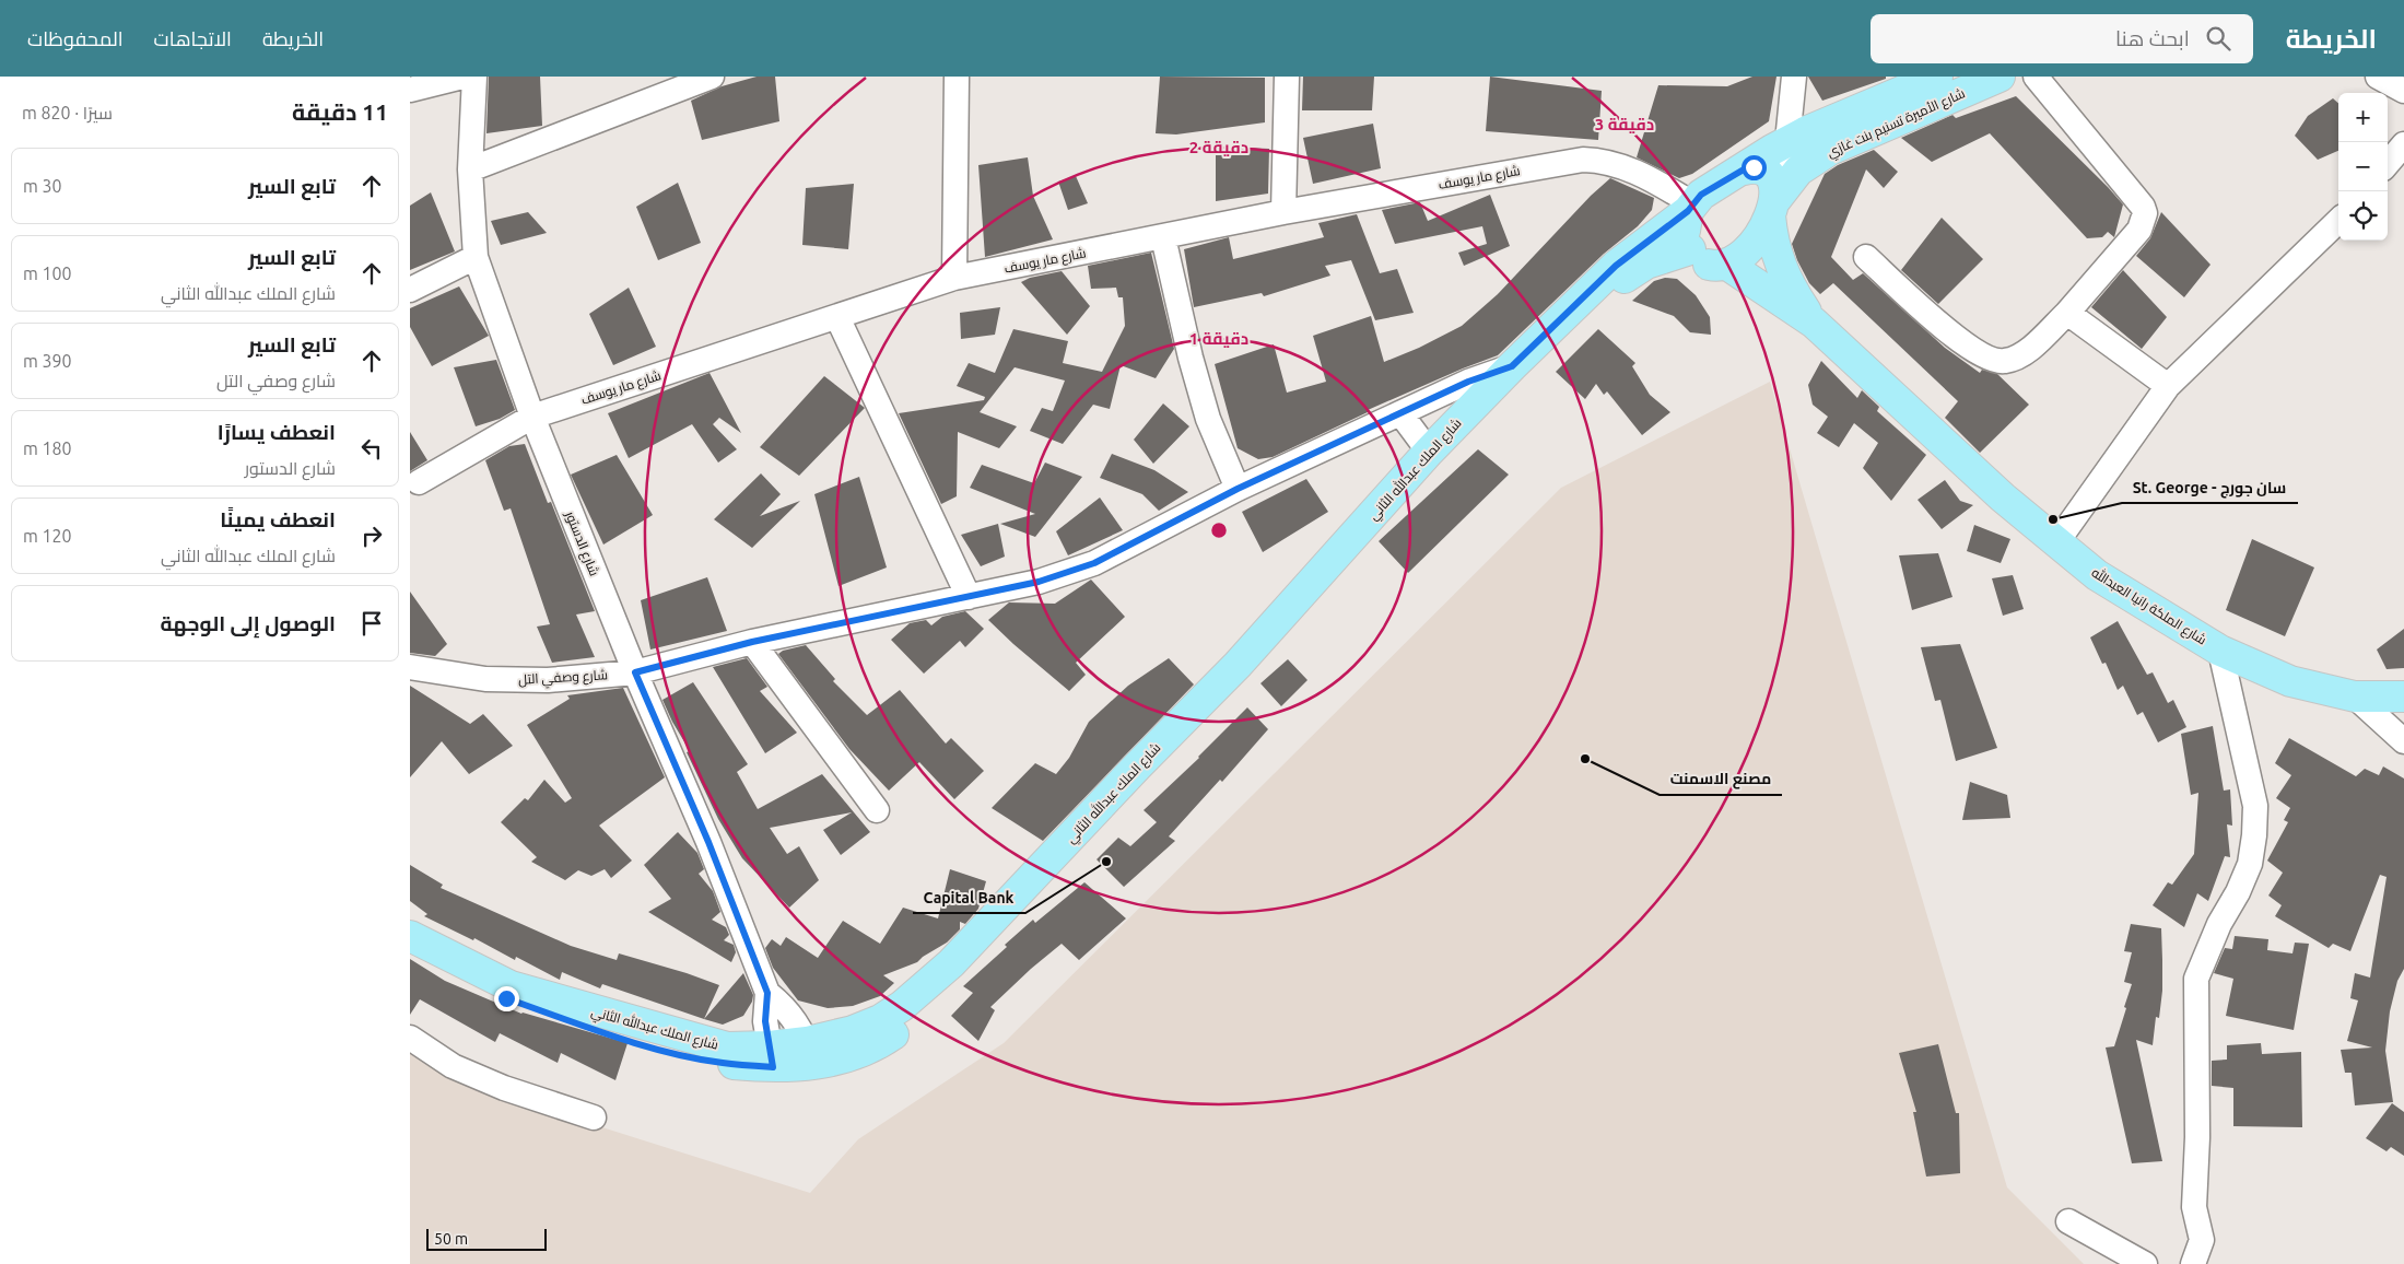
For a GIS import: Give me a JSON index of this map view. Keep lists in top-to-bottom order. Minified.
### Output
{"streets":{"main road":["شارع الأميرة تسنيم بنت غازي","شارع الملك عبدالله الثاني","شارع الملكة رانيا العبدالله"],"street":["شارع مار يوسف","شارع الدستور","شارع وصفي التل"]},"crossings":[["شارع الأميرة تسنيم بنت غازي","شارع مار يوسف"],["شارع الأميرة تسنيم بنت غازي","شارع الملك عبدالله الثاني"],["شارع الأميرة تسنيم بنت غازي","شارع الملكة رانيا العبدالله"],["شارع مار يوسف","شارع الملك عبدالله الثاني"],["شارع مار يوسف","شارع الدستور"],["شارع مار يوسف","شارع الملكة رانيا العبدالله"],["شارع الملك عبدالله الثاني","شارع الدستور"],["شارع الملك عبدالله الثاني","شارع الملكة رانيا العبدالله"],["شارع الملك عبدالله الثاني","شارع وصفي التل"],["شارع الدستور","شارع وصفي التل"]],"places":["St. George - سان جورج","مصنع الاسمنت","Capital Bank"],"scale_bar":"50 m","page":{"header":"الخريطة","search":"ابحث هنا","nav":["الخريطة","الاتجاهات","المحفوظات"],"heading":["11 دقيقة","سيرًا · 820 m"],"map_buttons":["+","−"],"list":[["تابع السير","30 m"],["تابع السير","شارع الملك عبدالله الثاني","100 m"],["تابع السير","شارع وصفي التل","390 m"],["انعطف يسارًا","شارع الدستور","180 m"],["انعطف يمينًا","شارع الملك عبدالله الثاني","120 m"],"الوصول إلى الوجهة"],"scale":"50 m"},"rings":["3 دقيقة","2 دقيقة","1 دقيقة"]}
